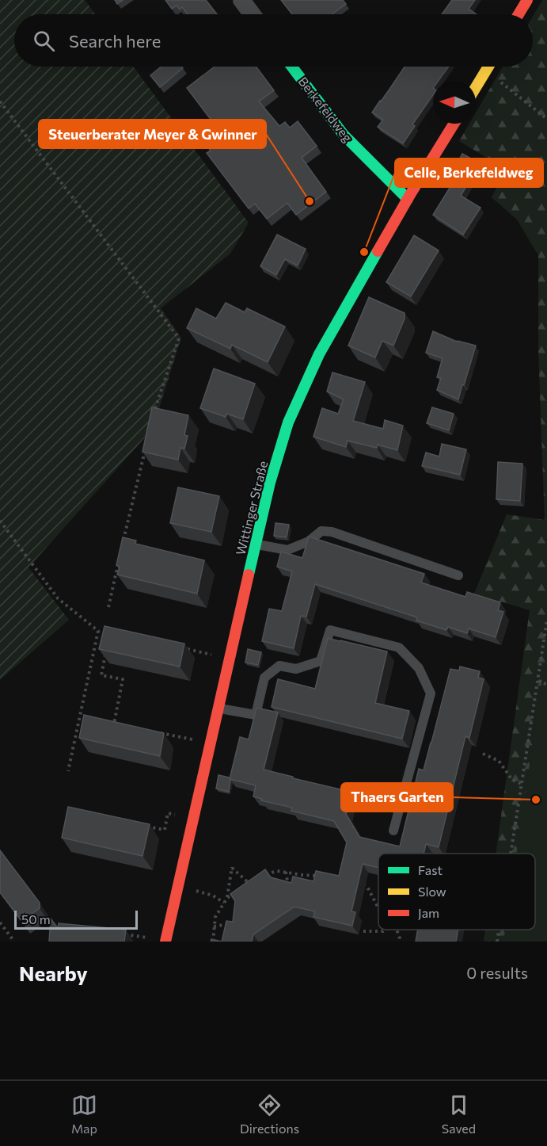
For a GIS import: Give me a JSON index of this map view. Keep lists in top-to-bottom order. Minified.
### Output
{"streets":{"main road":["Berkefeldweg","Wittinger Straße"]},"crossings":[["Berkefeldweg","Wittinger Straße"]],"places":["Steuerberater Meyer & Gwinner","Celle, Berkefeldweg","Thaers Garten"],"legend":["Fast","Slow","Jam"],"scale_bar":"50 m","north":"left","page":{"search":"Search here","scale":"50 m","heading":["Nearby","0 results"],"nav":["Map","Directions","Saved"]}}
